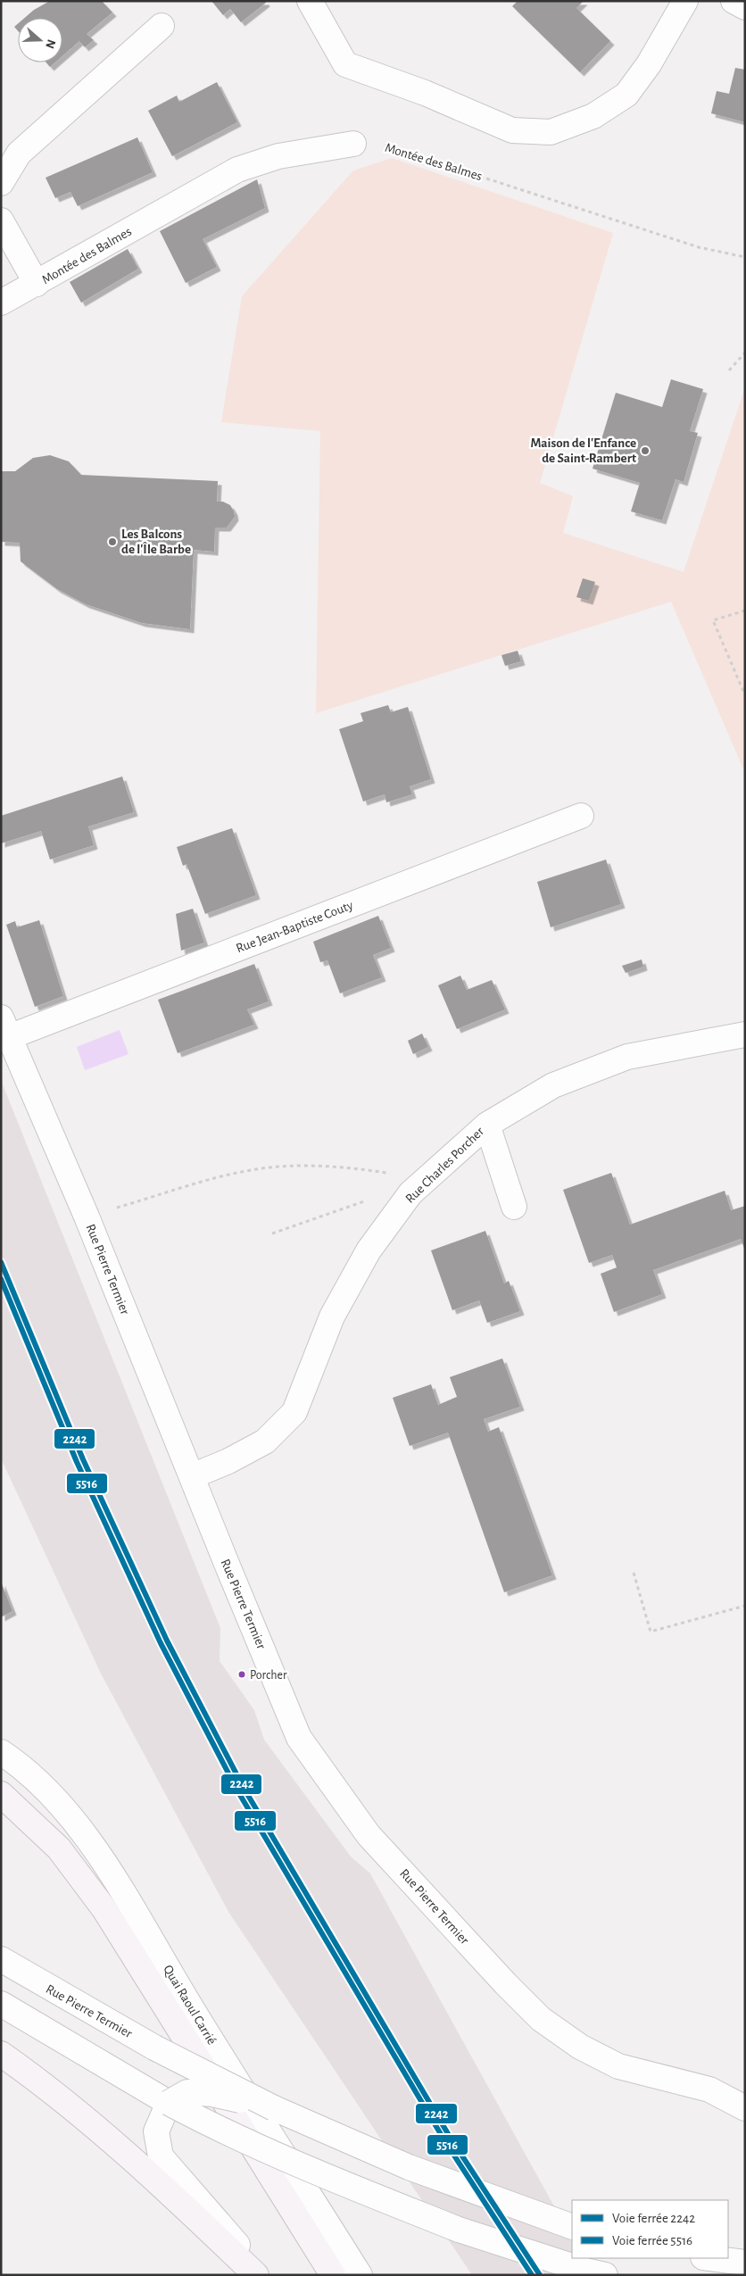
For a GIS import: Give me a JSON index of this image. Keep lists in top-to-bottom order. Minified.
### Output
{"streets":{"main road":["Quai Raoul Carrié"],"street":["Montée des Balmes","Rue Jean-Baptiste Couty","Rue Charles Porcher","Rue Pierre Termier"]},"crossings":[["Rue Jean-Baptiste Couty","Rue Pierre Termier"],["Rue Charles Porcher","Rue Pierre Termier"]],"places":["Maison de l'Enfance de Saint-Rambert","Les Balcons de l'Île Barbe","Porcher"],"lines":["rail line 2242","rail line 5516"],"legend":["Voie ferrée 2242","Voie ferrée 5516"],"north":"right"}
